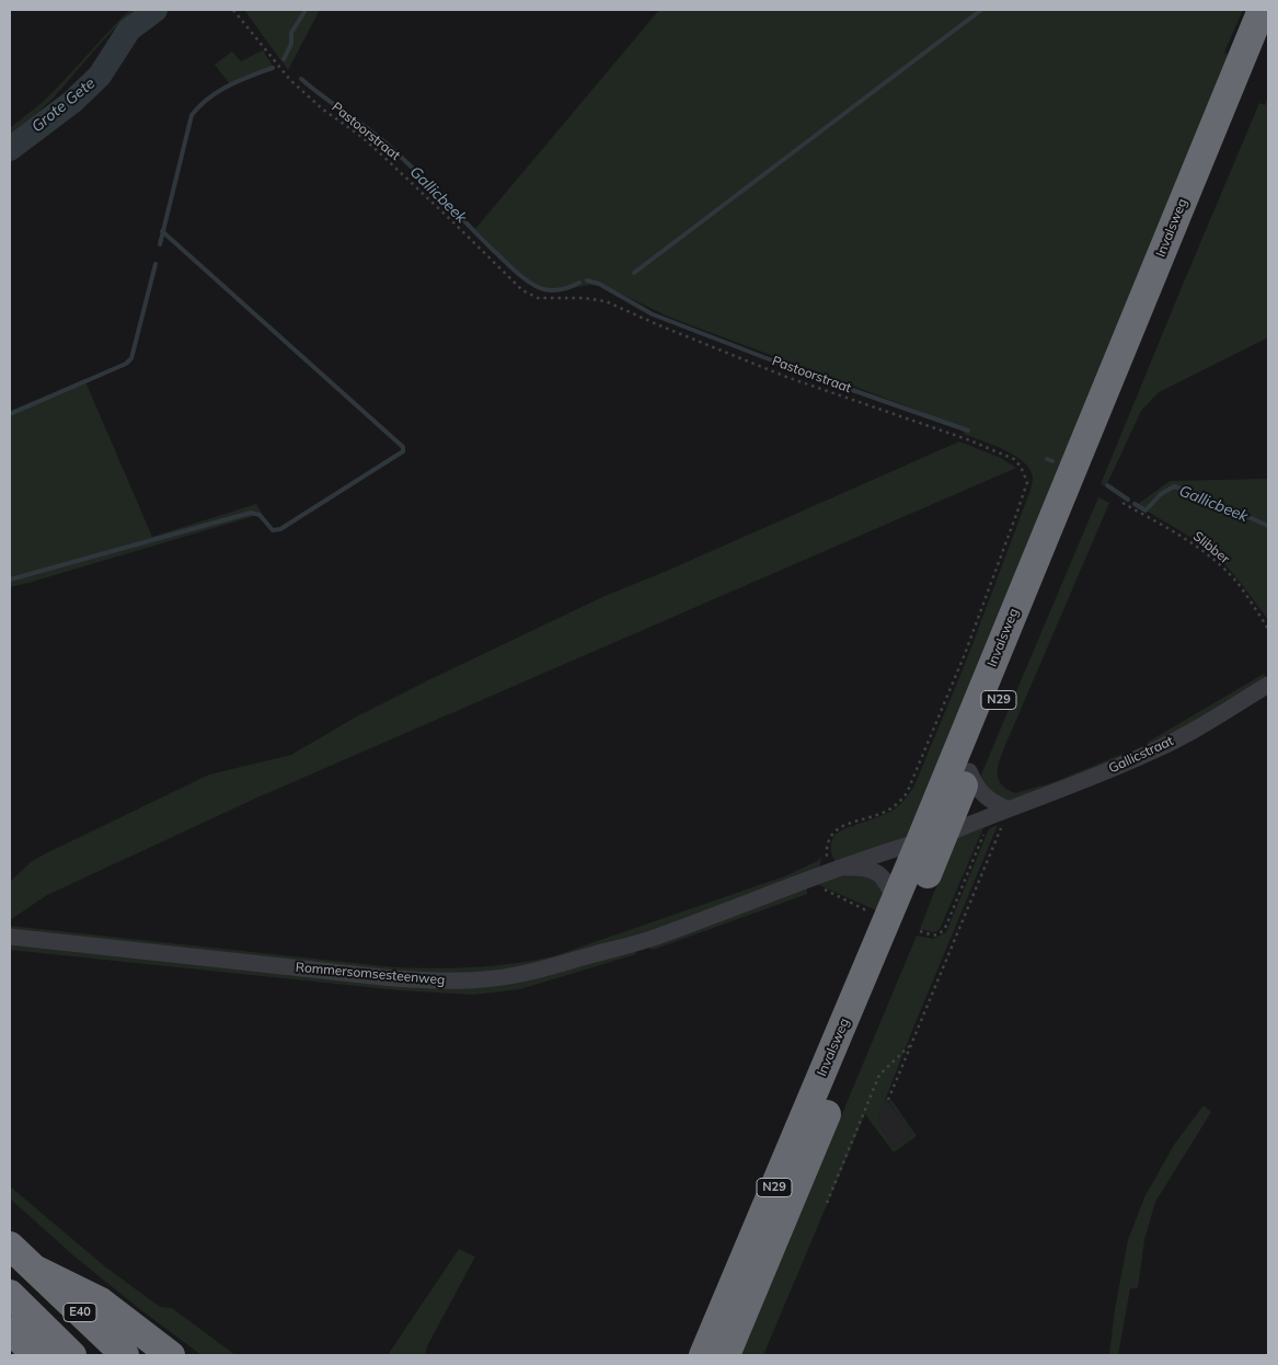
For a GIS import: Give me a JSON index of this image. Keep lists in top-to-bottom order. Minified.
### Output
{"streets":{"highway":["Invalsweg","N29","E40"],"street":["Gallicstraat","Rommersomsesteenweg"],"path":["Pastoorstraat","Slibber"]},"crossings":[["Pastoorstraat","Rommersomsesteenweg"],["Invalsweg","Gallicstraat"],["Invalsweg","Rommersomsesteenweg"],["Gallicstraat","Rommersomsesteenweg"]],"water":["Grote Gete","Gallicbeek"]}
